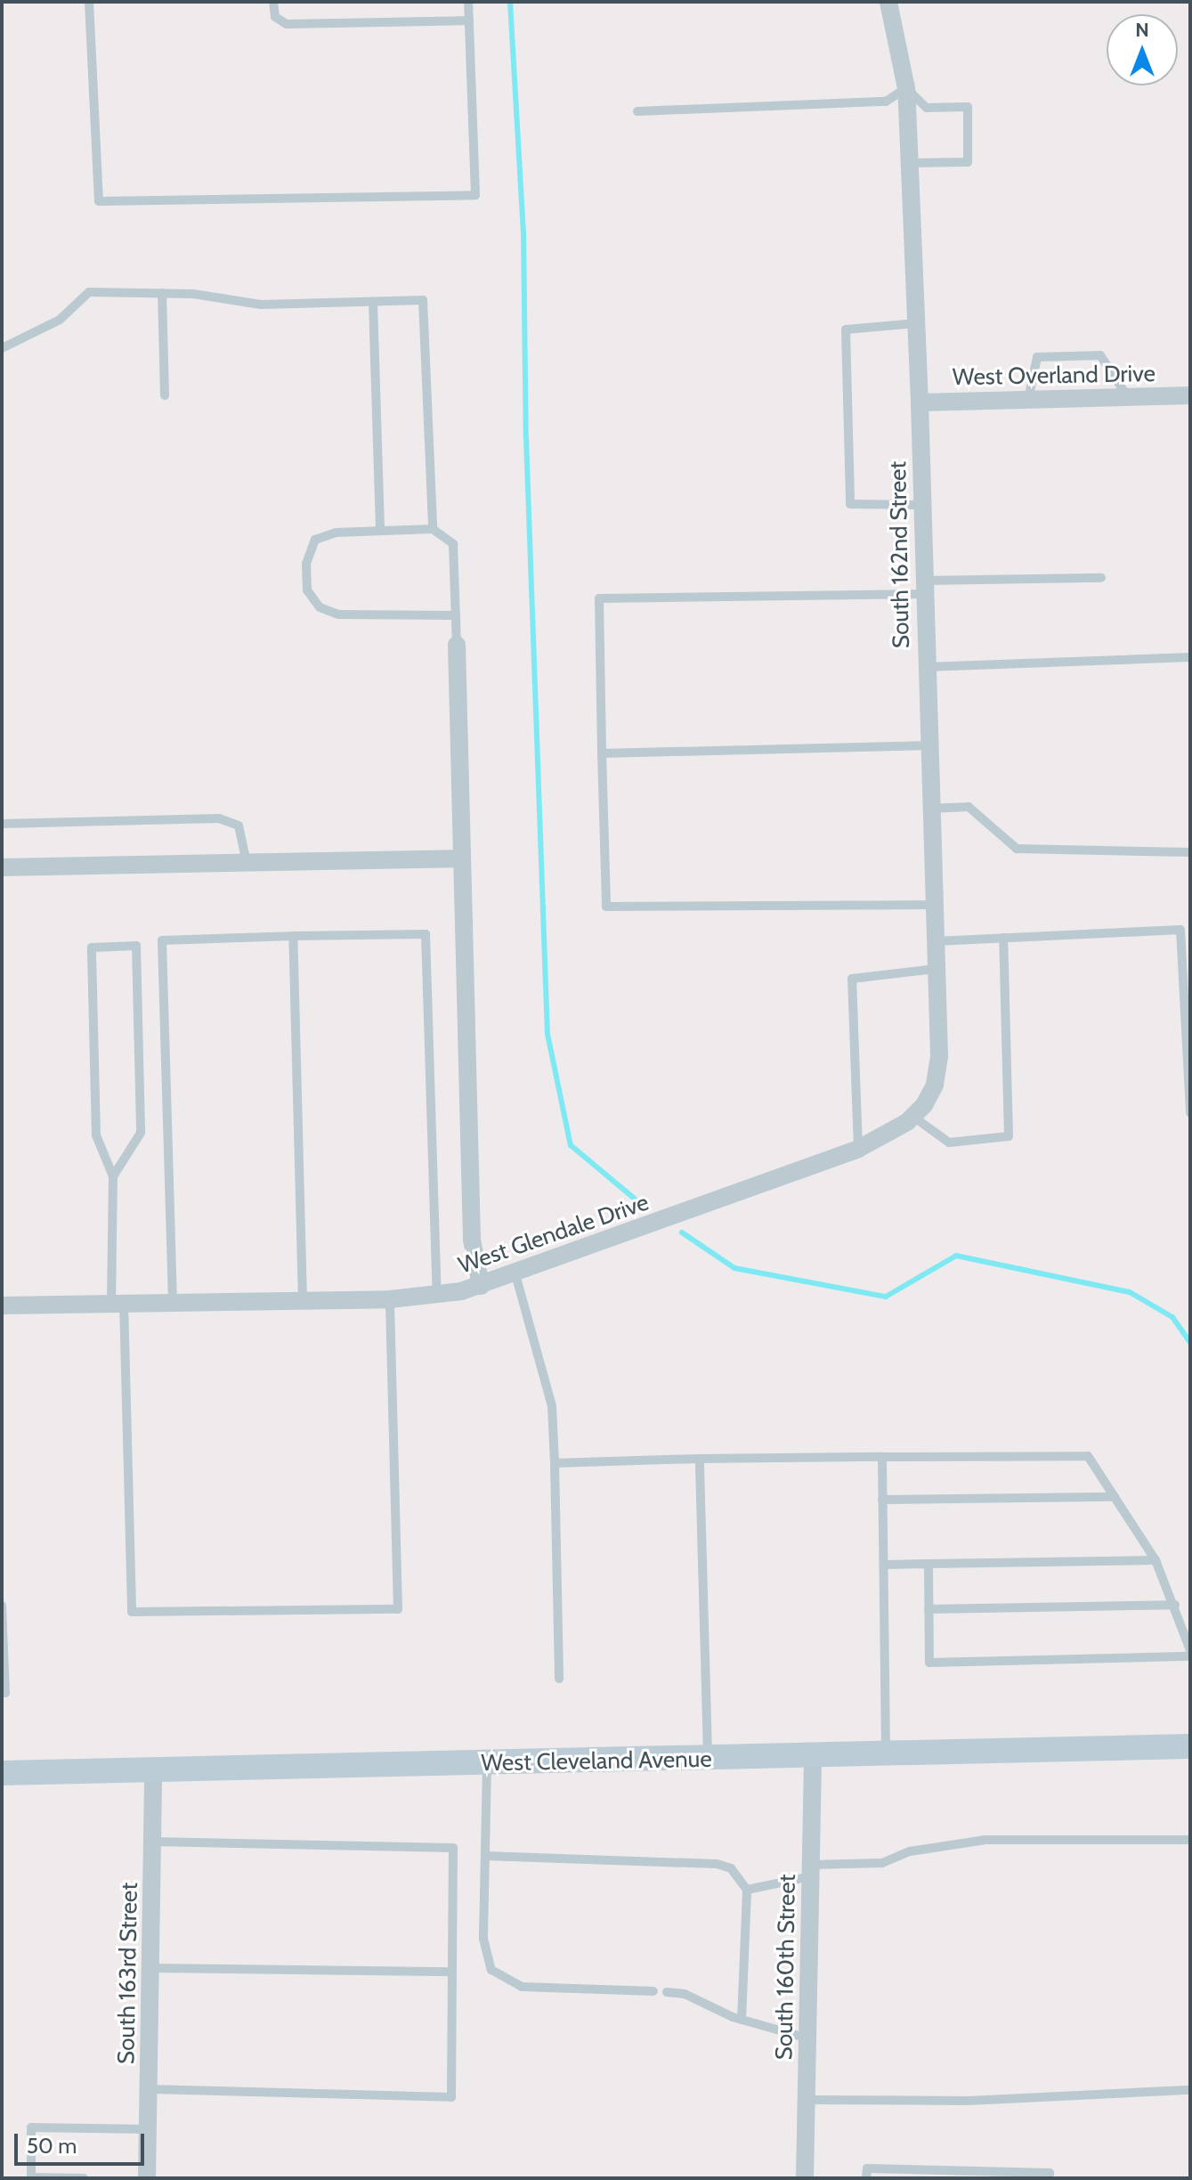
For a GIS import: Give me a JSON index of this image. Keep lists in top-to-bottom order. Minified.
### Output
{"streets":{"main road":["West Cleveland Avenue"],"street":["West Overland Drive","South 162nd Street","West Glendale Drive","South 160th Street","South 163rd Street"]},"crossings":[["West Overland Drive","South 162nd Street"],["South 162nd Street","West Glendale Drive"],["West Cleveland Avenue","South 160th Street"],["West Cleveland Avenue","South 163rd Street"]],"scale_bar":"50 m","north":"top"}
